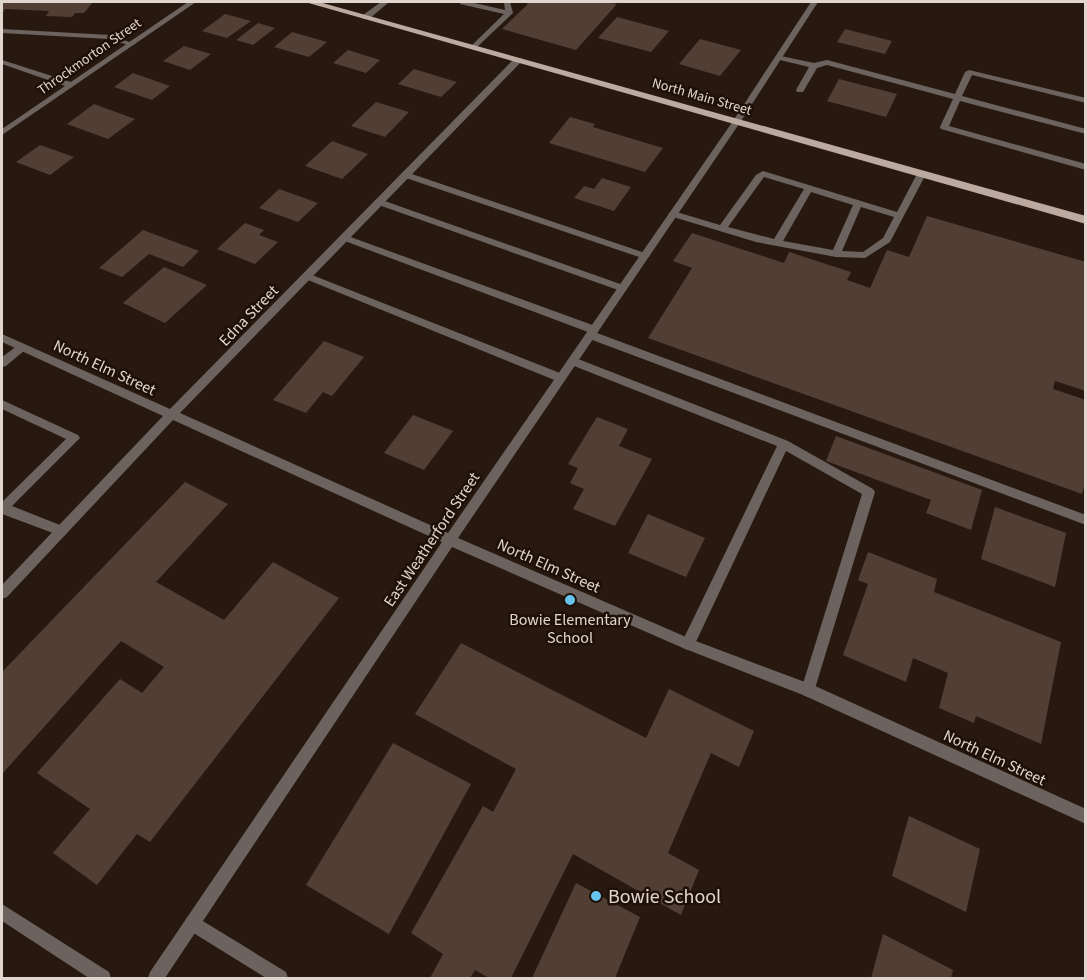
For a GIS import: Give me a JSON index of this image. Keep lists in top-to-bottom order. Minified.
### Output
{"streets":{"main road":["North Main Street"],"street":["Throckmorton Street","Edna Street","North Elm Street","East Weatherford Street"]},"crossings":[["North Main Street","Edna Street"],["North Main Street","East Weatherford Street"],["Edna Street","North Elm Street"],["North Elm Street","East Weatherford Street"]],"places":["Bowie Elementary School","Bowie School"]}
